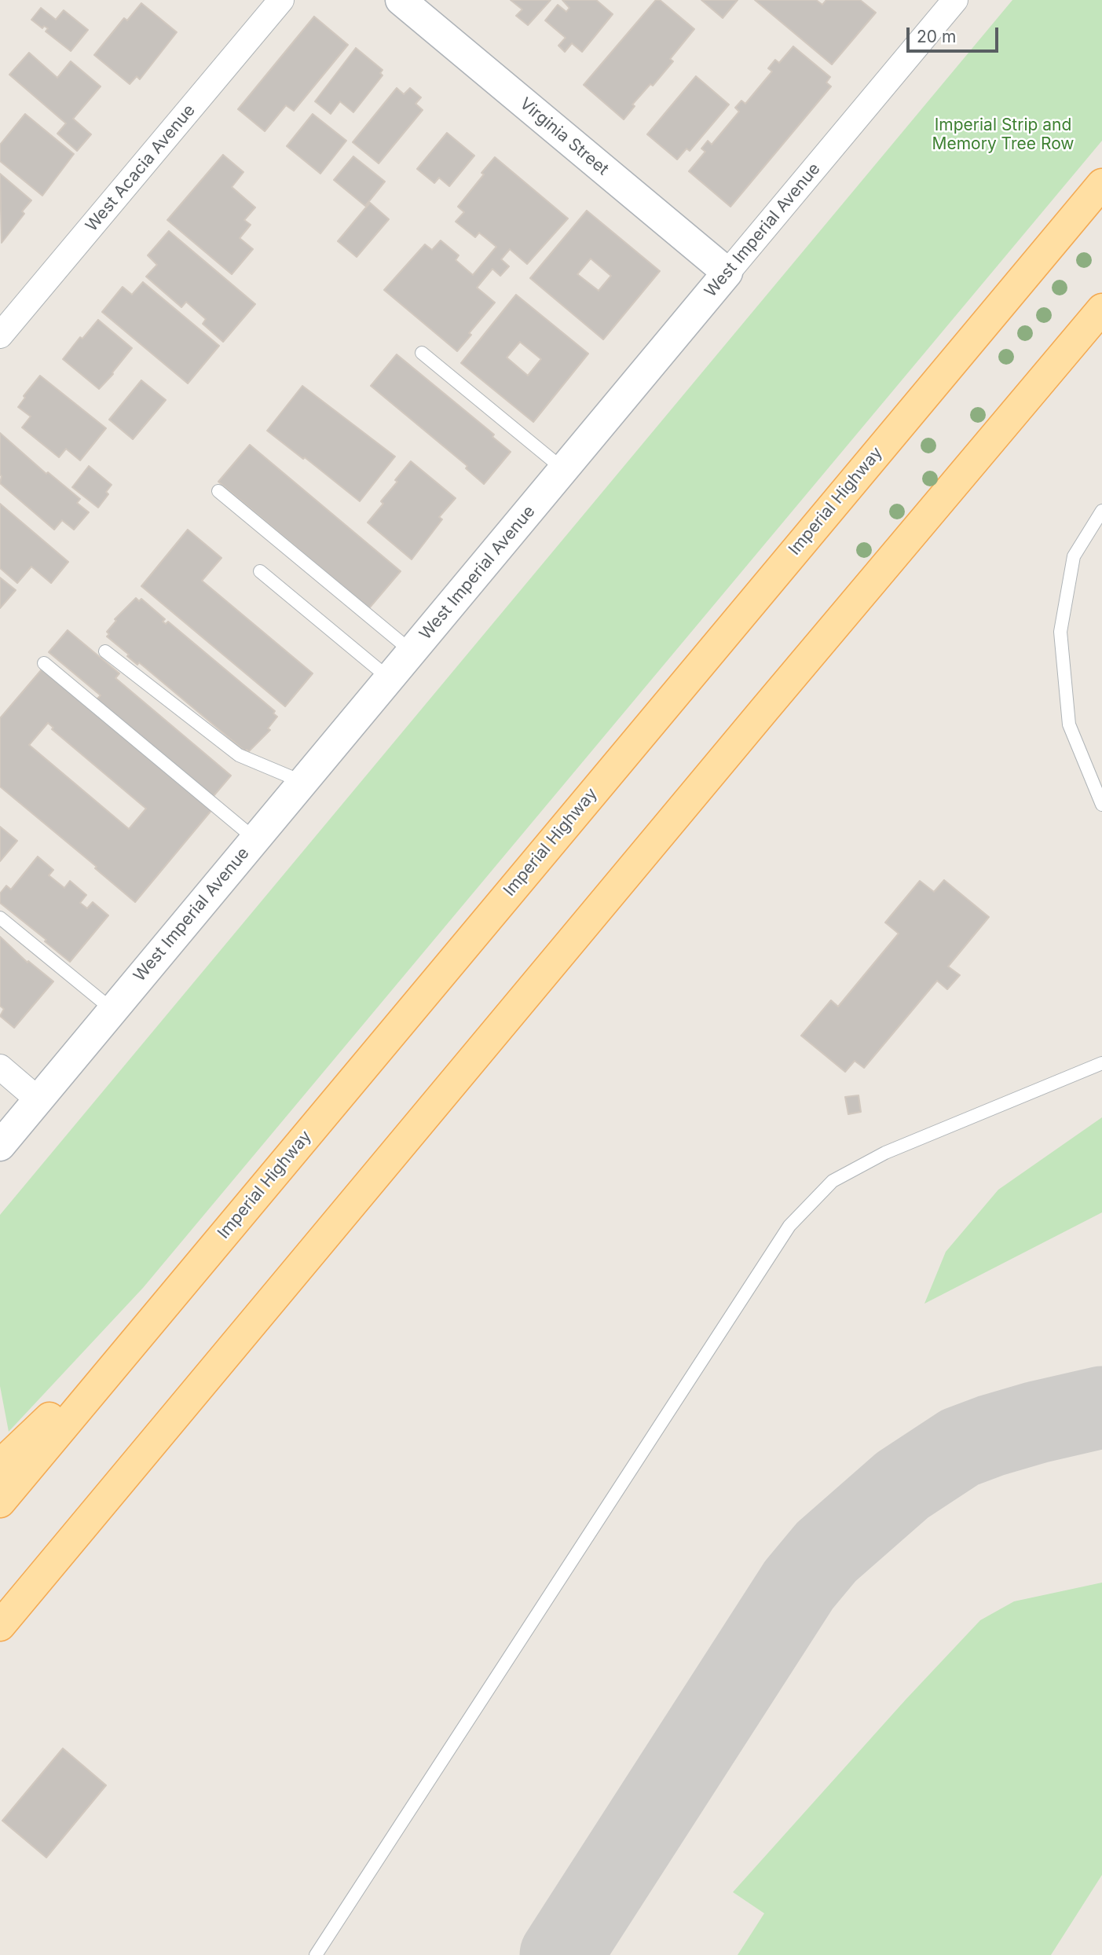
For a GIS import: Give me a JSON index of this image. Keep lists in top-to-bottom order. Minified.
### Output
{"streets":{"main road":["Imperial Highway"],"street":["Virginia Street","West Acacia Avenue","West Imperial Avenue"]},"crossings":[["Virginia Street","West Imperial Avenue"]],"parks":["Imperial Strip and Memory Tree Row"],"scale_bar":"20 m"}
